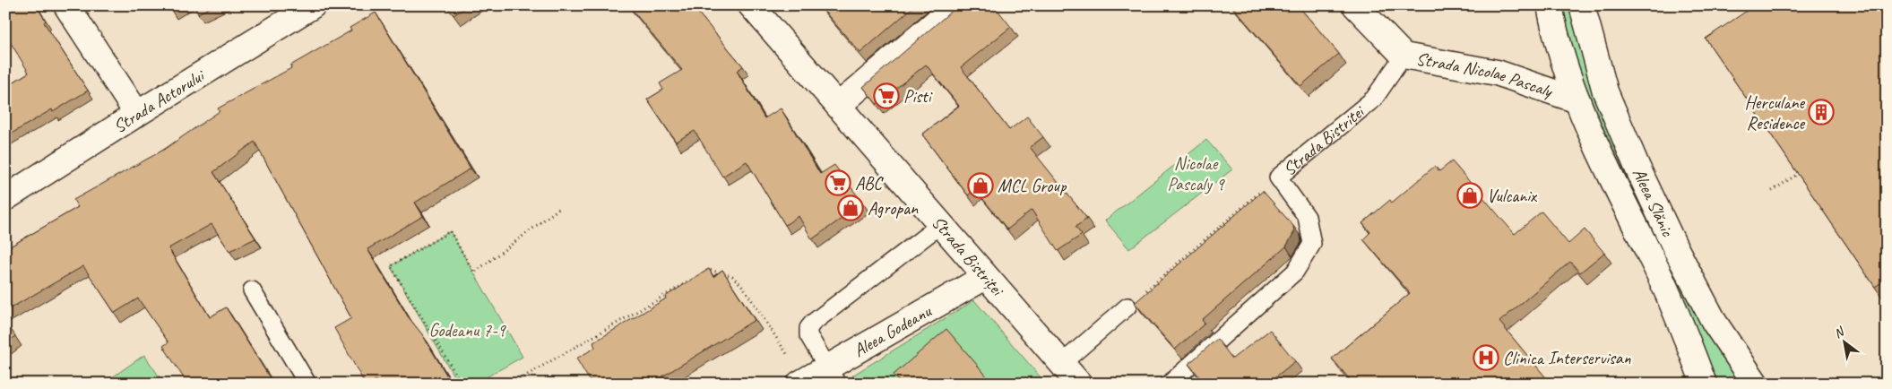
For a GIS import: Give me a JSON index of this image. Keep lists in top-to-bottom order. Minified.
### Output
{"streets":{"street":["Strada Nicolae Pascaly","Strada Actorului","Strada Bistriței","Aleea Slănic","Aleea Godeanu"]},"crossings":[["Strada Nicolae Pascaly","Strada Bistriței"],["Strada Nicolae Pascaly","Aleea Slănic"],["Strada Bistriței","Aleea Godeanu"]],"parks":["Nicolae Pascaly 9","Godeanu 7-9"],"places":{"supermarket":["Pisti","ABC"],"building":["Herculane Residence"],"shop":["MCL Group","Vulcanix","Agropan"],"hospital":["Clinica Interservisan"]},"north":"top left"}
